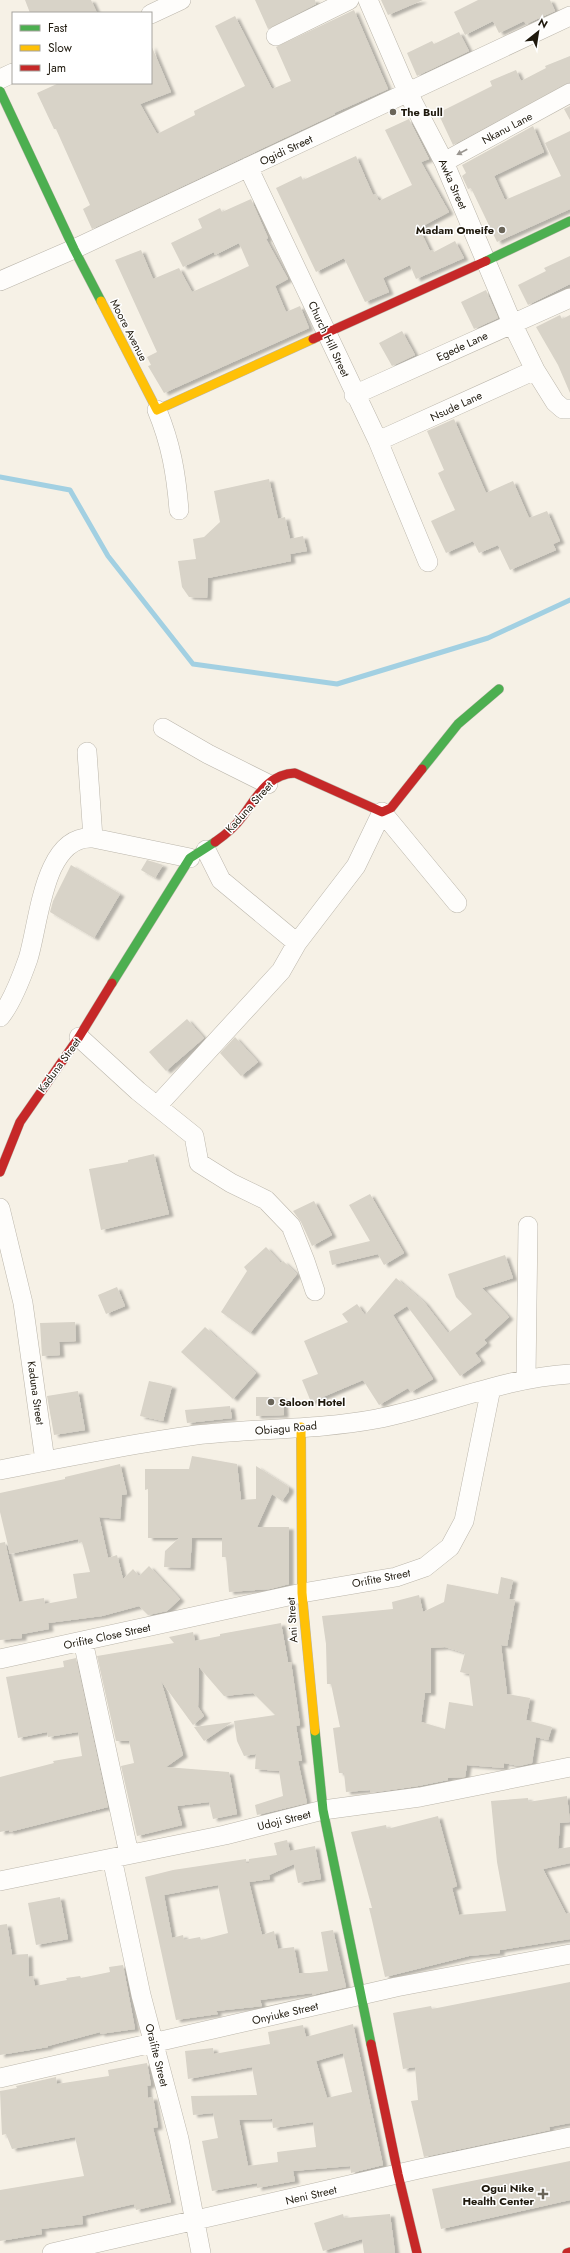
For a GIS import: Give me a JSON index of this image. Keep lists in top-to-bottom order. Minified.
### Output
{"streets":{"street":["Nkanu Lane","Ogidi Street","Awka Street","Moore Avenue","Church Hill Street","Egede Lane","Nsude Lane","Kaduna Street","Obiagu Road","Orifite Street","Ani Street","Orifite Close Street","Udoji Street","Onyiuke Street","Oraifite Street","Neni Street"]},"crossings":[["Nkanu Lane","Awka Street"],["Ogidi Street","Awka Street"],["Ogidi Street","Moore Avenue"],["Ogidi Street","Church Hill Street"],["Awka Street","Egede Lane"],["Awka Street","Nsude Lane"],["Church Hill Street","Egede Lane"],["Church Hill Street","Nsude Lane"],["Kaduna Street","Obiagu Road"],["Obiagu Road","Orifite Street"],["Obiagu Road","Ani Street"],["Orifite Street","Ani Street"],["Orifite Street","Orifite Close Street"],["Ani Street","Udoji Street"],["Ani Street","Onyiuke Street"],["Ani Street","Neni Street"],["Orifite Close Street","Oraifite Street"],["Udoji Street","Oraifite Street"],["Onyiuke Street","Oraifite Street"],["Oraifite Street","Neni Street"]],"places":{"other":["The Bull","Madam Omeife","Saloon Hotel"],"health":["Ogui Nike Health Center"]},"legend":["Fast","Slow","Jam"],"north":"top right"}
